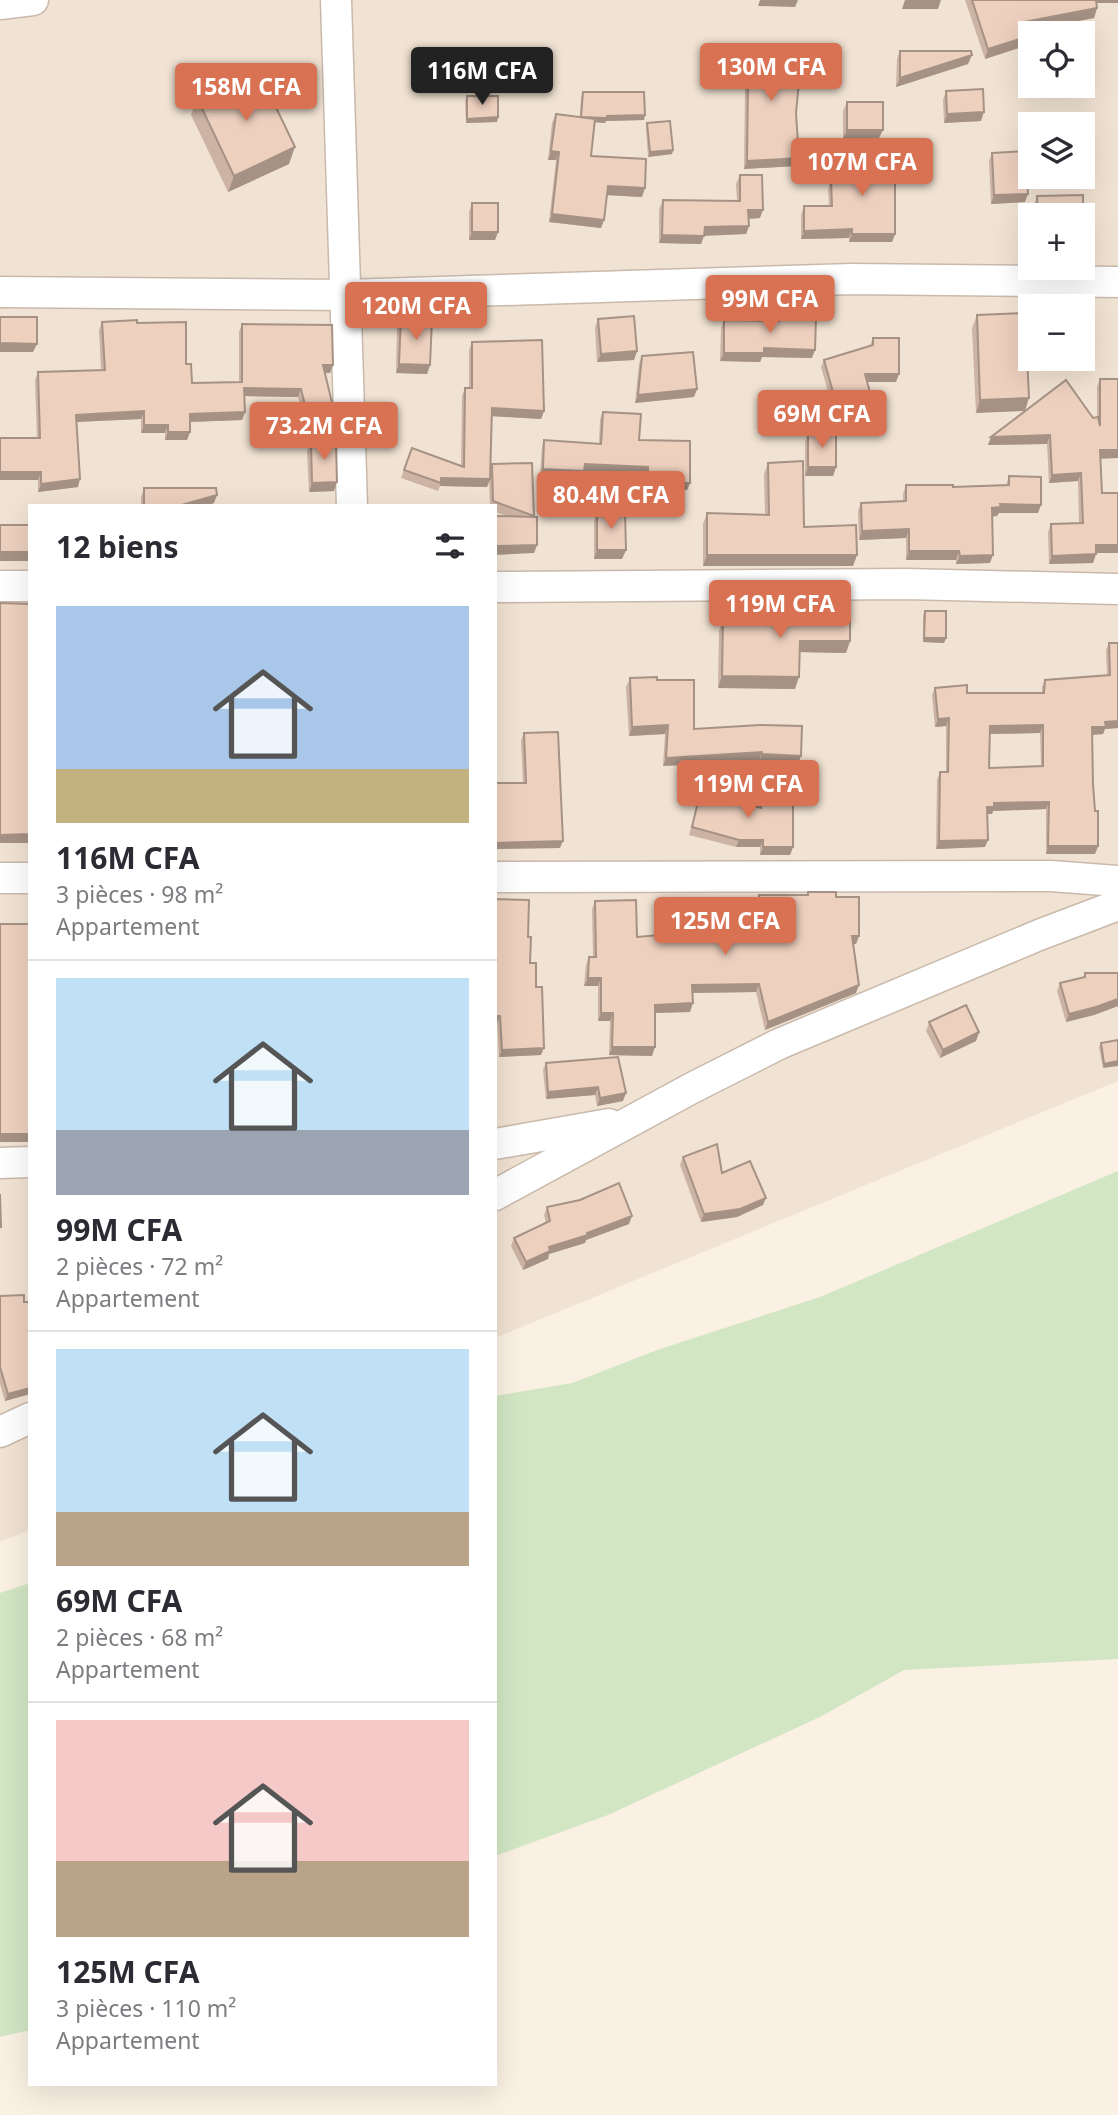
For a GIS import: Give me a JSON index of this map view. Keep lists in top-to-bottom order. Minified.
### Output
{"page":{"map_buttons":["+","−"],"price":["130M CFA","116M CFA","158M CFA","107M CFA","99M CFA","120M CFA","69M CFA","73.2M CFA","80.4M CFA","119M CFA","119M CFA","125M CFA"],"heading":"12 biens","list":[{"name":"116M CFA","note":"3 pièces · 98 m² · Appartement"},{"name":"99M CFA","note":"2 pièces · 72 m² · Appartement"},{"name":"69M CFA","note":"2 pièces · 68 m² · Appartement"},{"name":"125M CFA","note":"3 pièces · 110 m² · Appartement"}]}}
